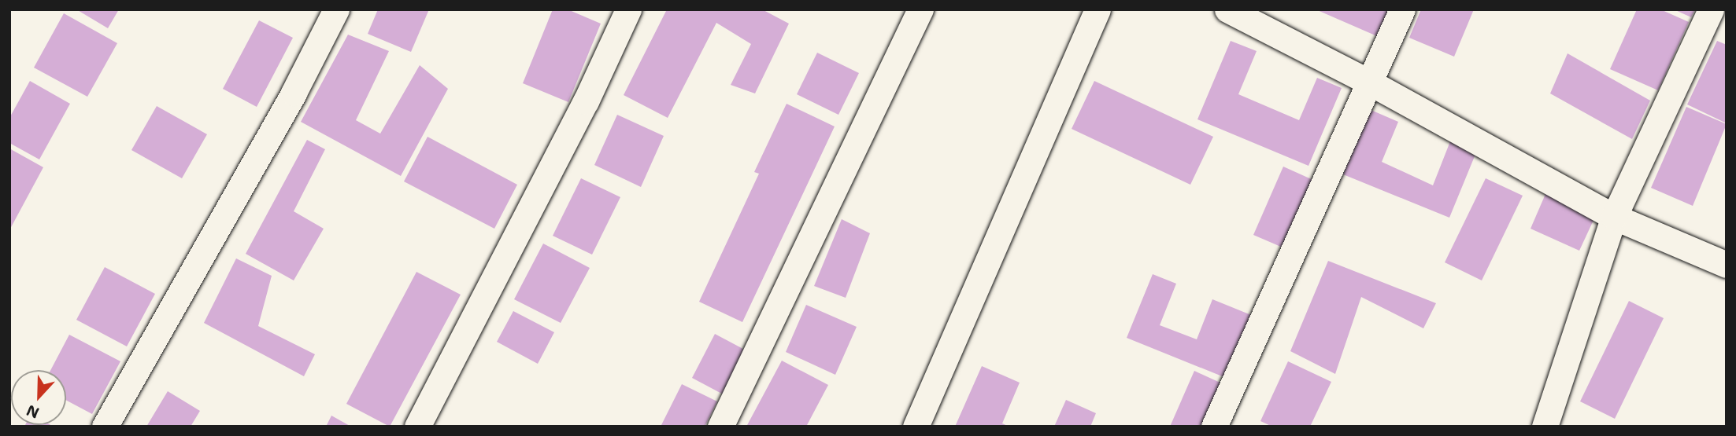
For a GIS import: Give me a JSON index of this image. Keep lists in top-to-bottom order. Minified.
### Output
{"north":"bottom"}
